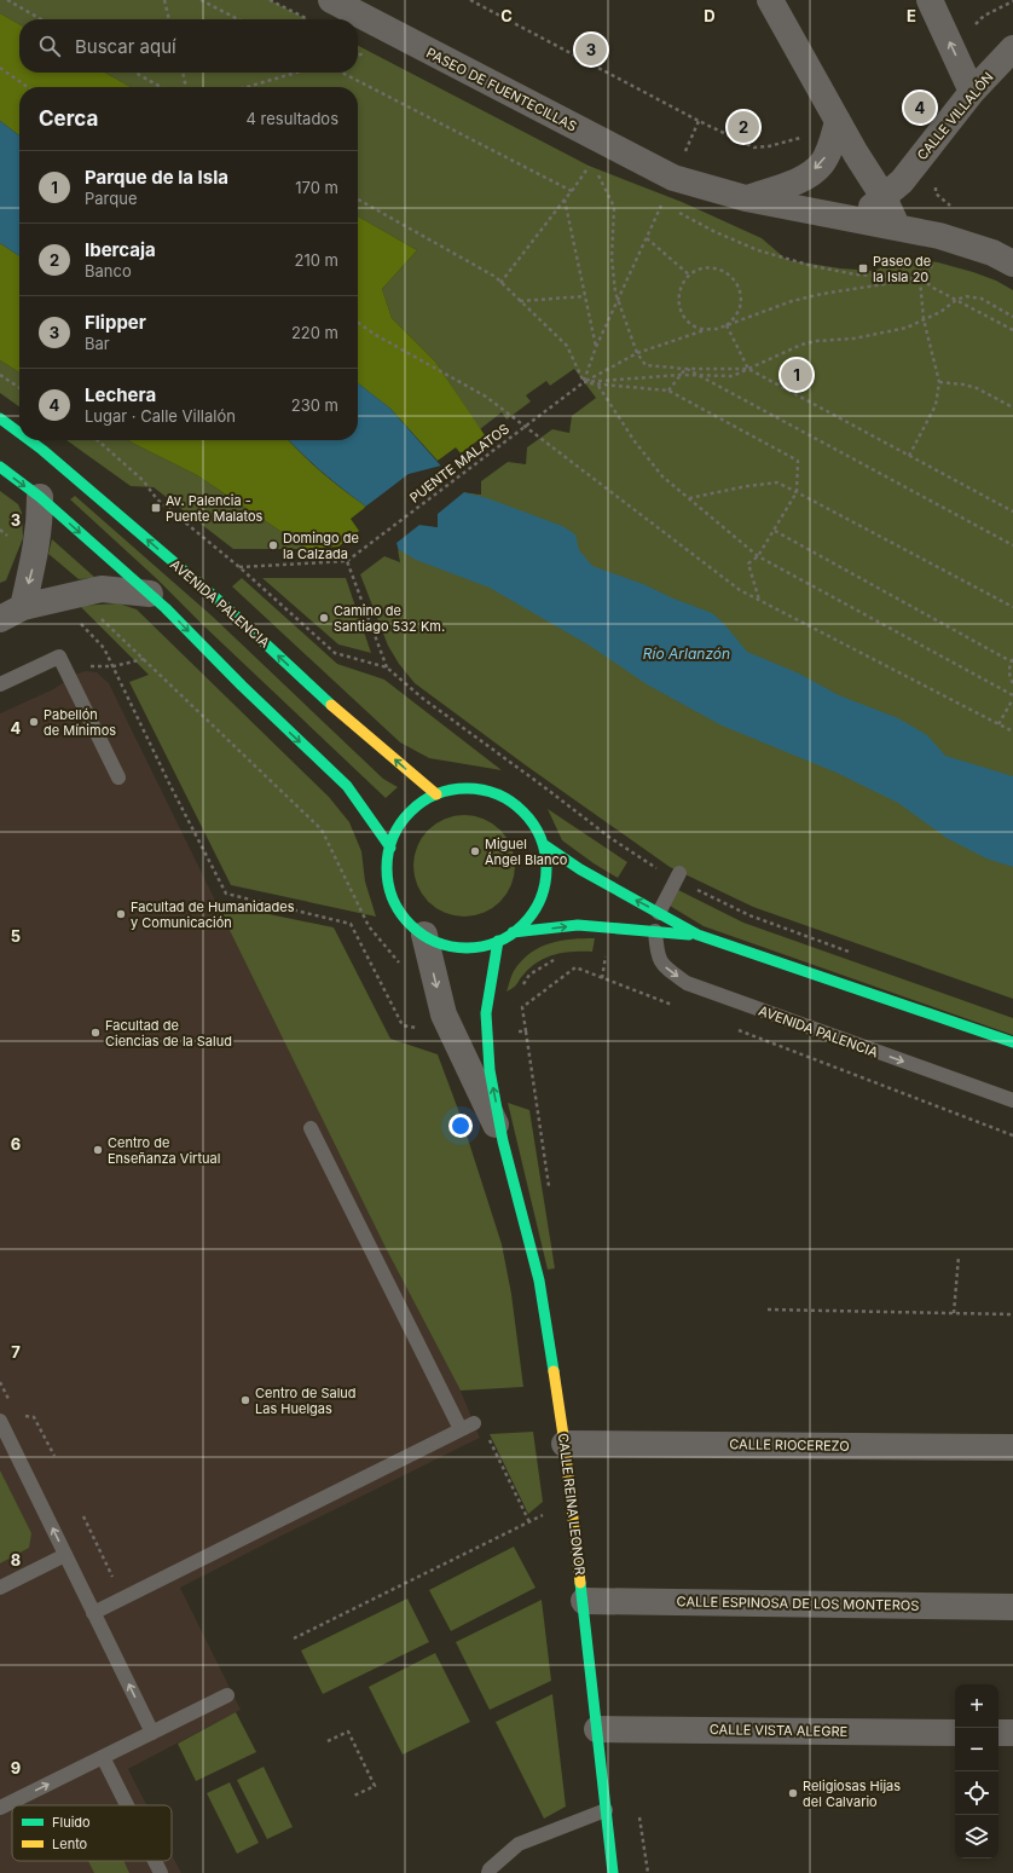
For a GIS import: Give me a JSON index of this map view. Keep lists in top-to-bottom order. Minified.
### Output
{"streets":{"main road":["AVENIDA PALENCIA","CALLE REINA LEONOR"],"street":["PASEO DE FUENTECILLAS","CALLE VILLALÓN","CALLE RIOCEREZO","CALLE ESPINOSA DE LOS MONTEROS","CALLE VISTA ALEGRE"],"path":["PUENTE MALATOS"]},"crossings":[["PASEO DE FUENTECILLAS","CALLE VILLALÓN"],["AVENIDA PALENCIA","CALLE REINA LEONOR"],["CALLE RIOCEREZO","CALLE REINA LEONOR"],["CALLE REINA LEONOR","CALLE ESPINOSA DE LOS MONTEROS"],["CALLE REINA LEONOR","CALLE VISTA ALEGRE"]],"water":["Río Arlanzón"],"places":{"transit":["Paseo de la Isla 20","Av. Palencia - Puente Malatos"],"other":["Domingo de la Calzada","Camino de Santiago 532 Km.","Pabellón de Mínimos","Miguel Ángel Blanco","Facultad de Humanidades y Comunicación","Facultad de Ciencias de la Salud","Centro de Enseñanza Virtual","Centro de Salud Las Huelgas","Religiosas Hijas del Calvario"]},"legend":["Fluido","Lento"],"page":{"search":"Buscar aquí","pins":["3","4","2","1"],"heading":["Cerca","4 resultados"],"list":[{"mark":"1","name":"Parque de la Isla","note":"Parque","value":"170 m"},{"mark":"2","name":"Ibercaja","note":"Banco","value":"210 m"},{"mark":"3","name":"Flipper","note":"Bar","value":"220 m"},{"mark":"4","name":"Lechera","note":"Lugar · Calle Villalón","value":"230 m"}],"map_buttons":["+","−"]},"grid":{"columns":["C","D","E"],"rows":["3","4","5","6","7","8","9"]}}
